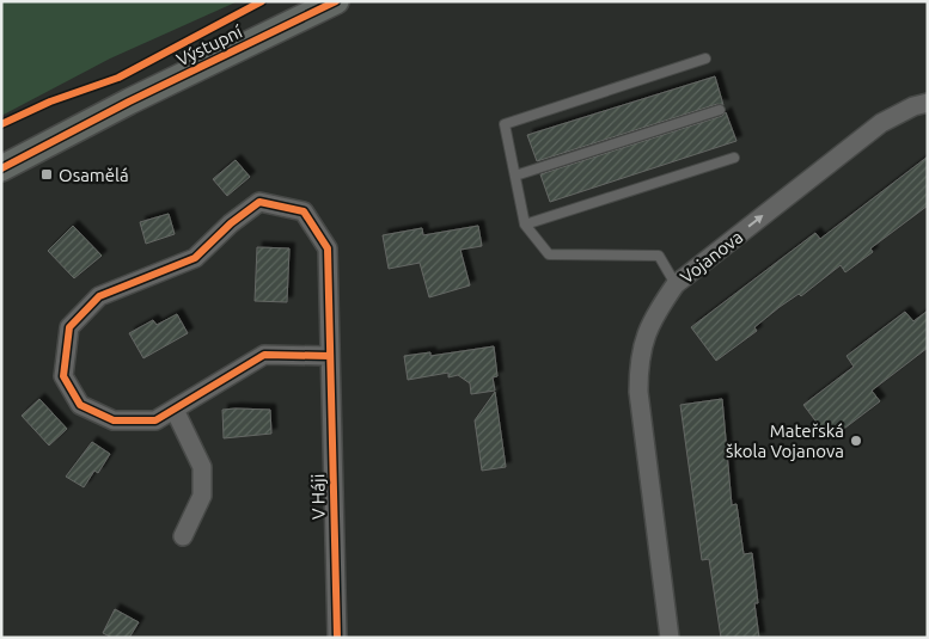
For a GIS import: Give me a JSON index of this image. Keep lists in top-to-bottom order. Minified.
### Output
{"streets":{"street":["Výstupní","Vojanova","V Háji"]},"one_way":["Vojanova"],"places":{"transit":["Osamělá"],"other":["Mateřská škola Vojanova"]}}
